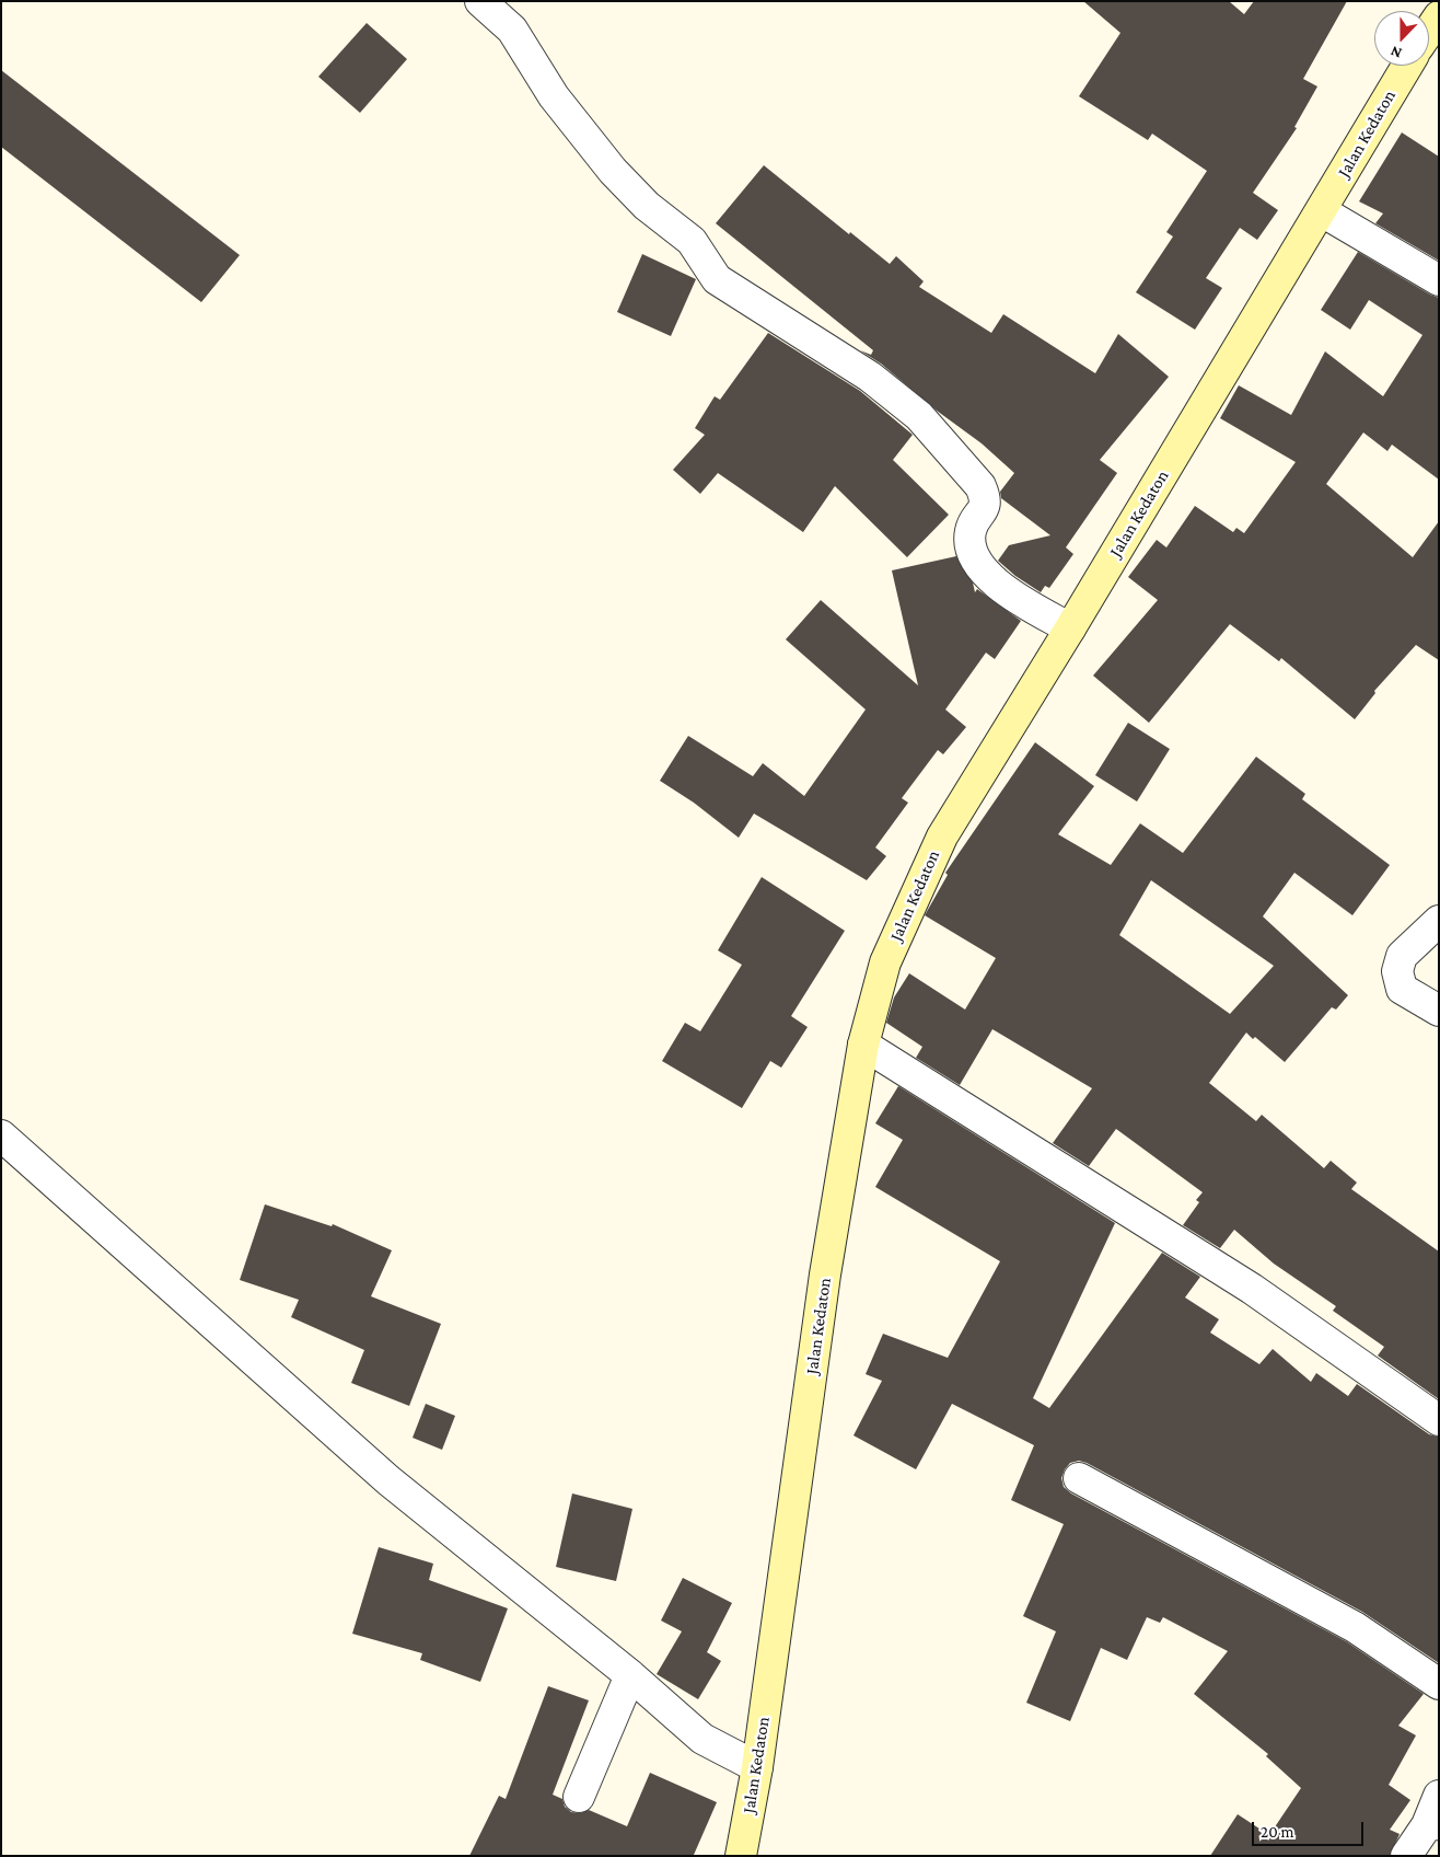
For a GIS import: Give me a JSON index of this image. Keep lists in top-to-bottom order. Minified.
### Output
{"streets":{"street":["Jalan Kedaton"]},"scale_bar":"20 m","north":"bottom"}
